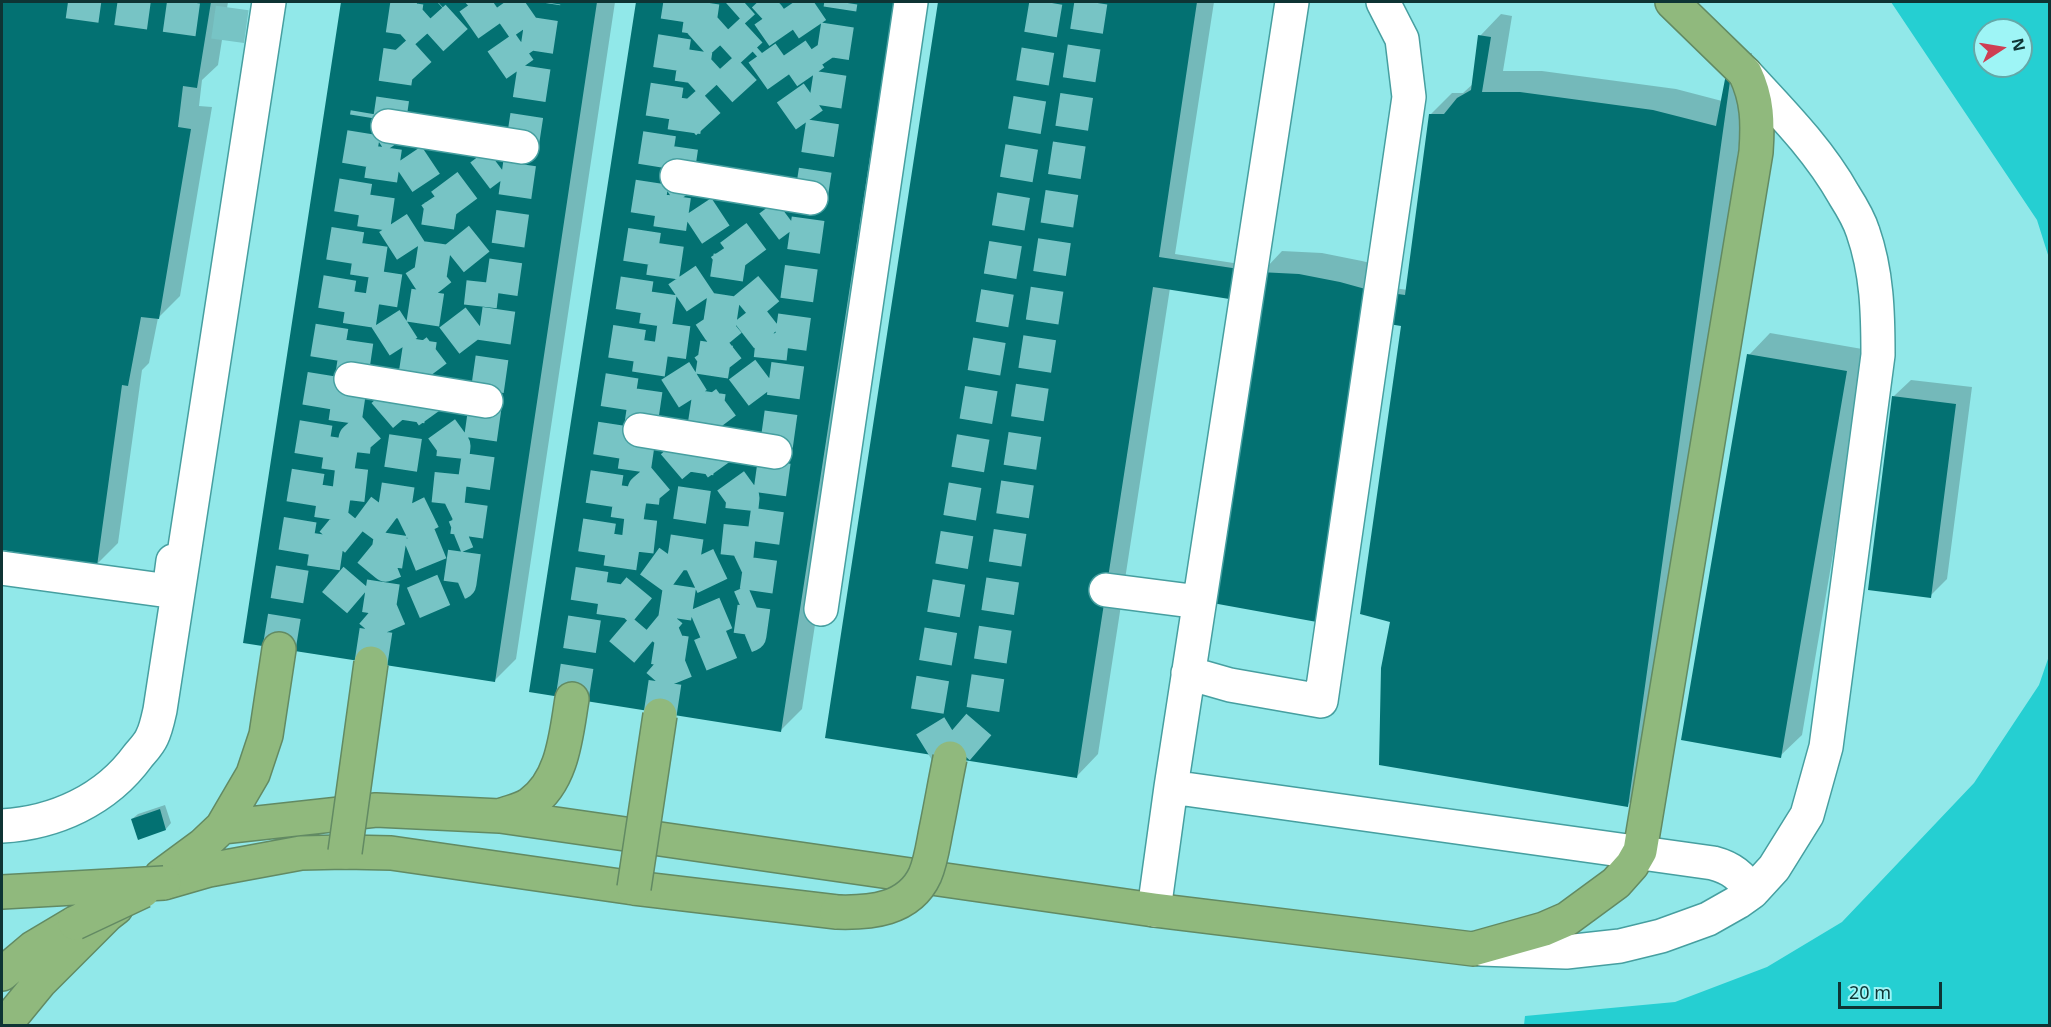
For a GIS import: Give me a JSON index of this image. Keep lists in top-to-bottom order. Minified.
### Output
{"scale_bar":"20 m","north":"right"}
